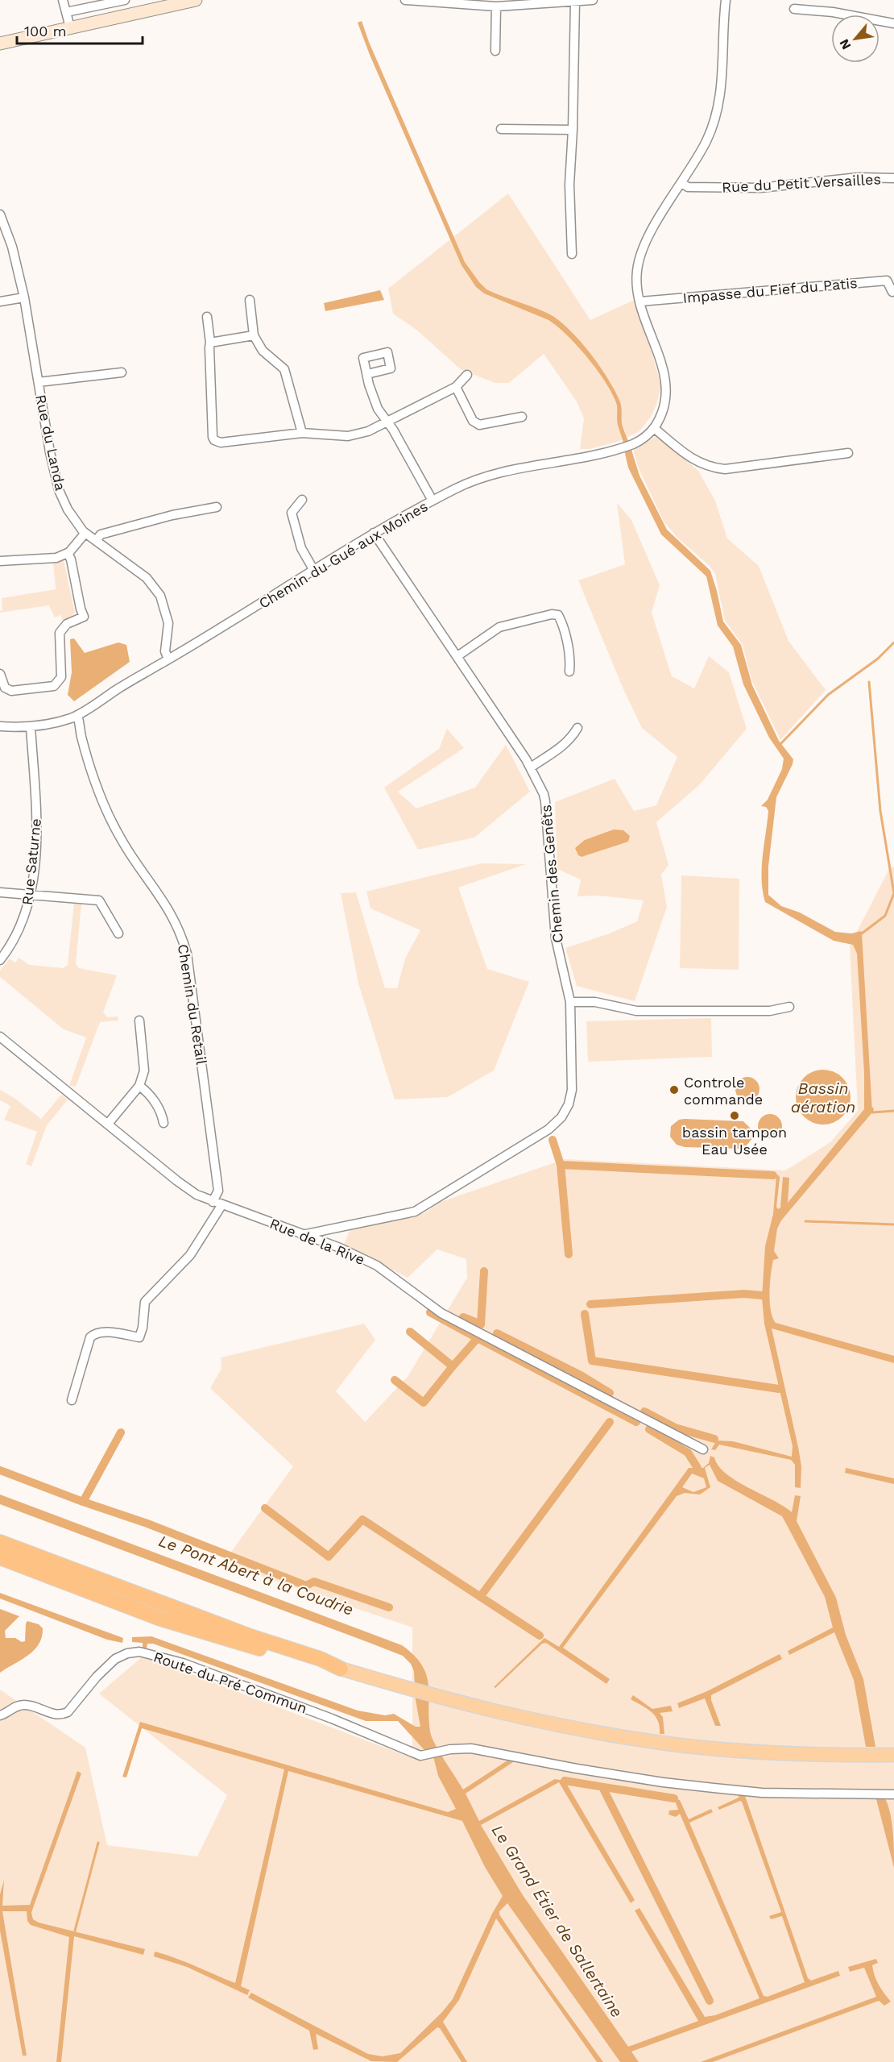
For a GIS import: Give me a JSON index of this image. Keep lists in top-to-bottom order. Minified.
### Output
{"streets":{"street":["Rue du Petit Versailles","Impasse du Fief du Patis","Rue du Landa","Chemin du Gué aux Moines","Rue Saturne","Chemin des Genêts","Chemin du Retail","Rue de la Rive","Route du Pré Commun"]},"crossings":[["Rue du Petit Versailles","Chemin du Gué aux Moines"],["Impasse du Fief du Patis","Chemin du Gué aux Moines"],["Rue du Landa","Chemin du Gué aux Moines"],["Chemin du Gué aux Moines","Rue Saturne"],["Chemin du Gué aux Moines","Chemin des Genêts"],["Chemin du Gué aux Moines","Chemin du Retail"],["Chemin des Genêts","Rue de la Rive"],["Chemin du Retail","Rue de la Rive"]],"water":["Bassin aération","Le Pont Abert à la Coudrie","Le Grand Étier de Sallertaine"],"places":["Controle commande","bassin tampon Eau Usée"],"scale_bar":"100 m","north":"bottom left"}
